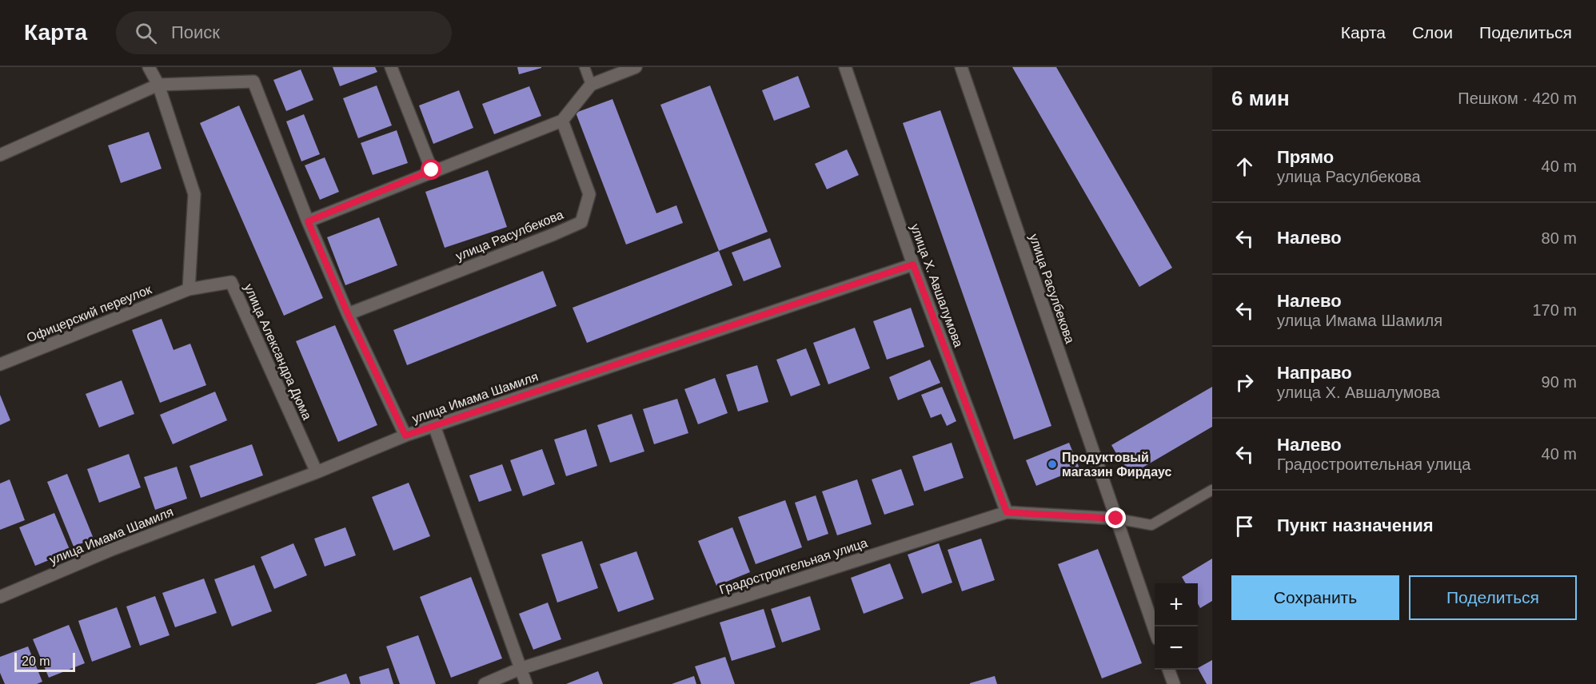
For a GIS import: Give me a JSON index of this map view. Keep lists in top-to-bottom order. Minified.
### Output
{"streets":{"street":["улица Расулбекова","улица Х. Авшалумова","Офицерский переулок","улица Александра Дюма","улица Имама Шамиля","Градостроительная улица"]},"crossings":[["улица Расулбекова","Градостроительная улица"],["улица Х. Авшалумова","улица Имама Шамиля"],["улица Х. Авшалумова","Градостроительная улица"],["Офицерский переулок","улица Александра Дюма"],["улица Александра Дюма","улица Имама Шамиля"]],"places":["Продуктовый магазин Фирдаус"],"scale_bar":"20 m","page":{"header":"Карта","search":"Поиск","nav":["Карта","Слои","Поделиться"],"heading":["6 мин","Пешком · 420 m"],"list":[["Прямо","улица Расулбекова","40 m"],["Налево","80 m"],["Налево","улица Имама Шамиля","170 m"],["Направо","улица Х. Авшалумова","90 m"],["Налево","Градостроительная улица","40 m"],"Пункт назначения"],"buttons":["Сохранить","Поделиться"],"map_buttons":["+","−"],"scale":"20 m"}}
